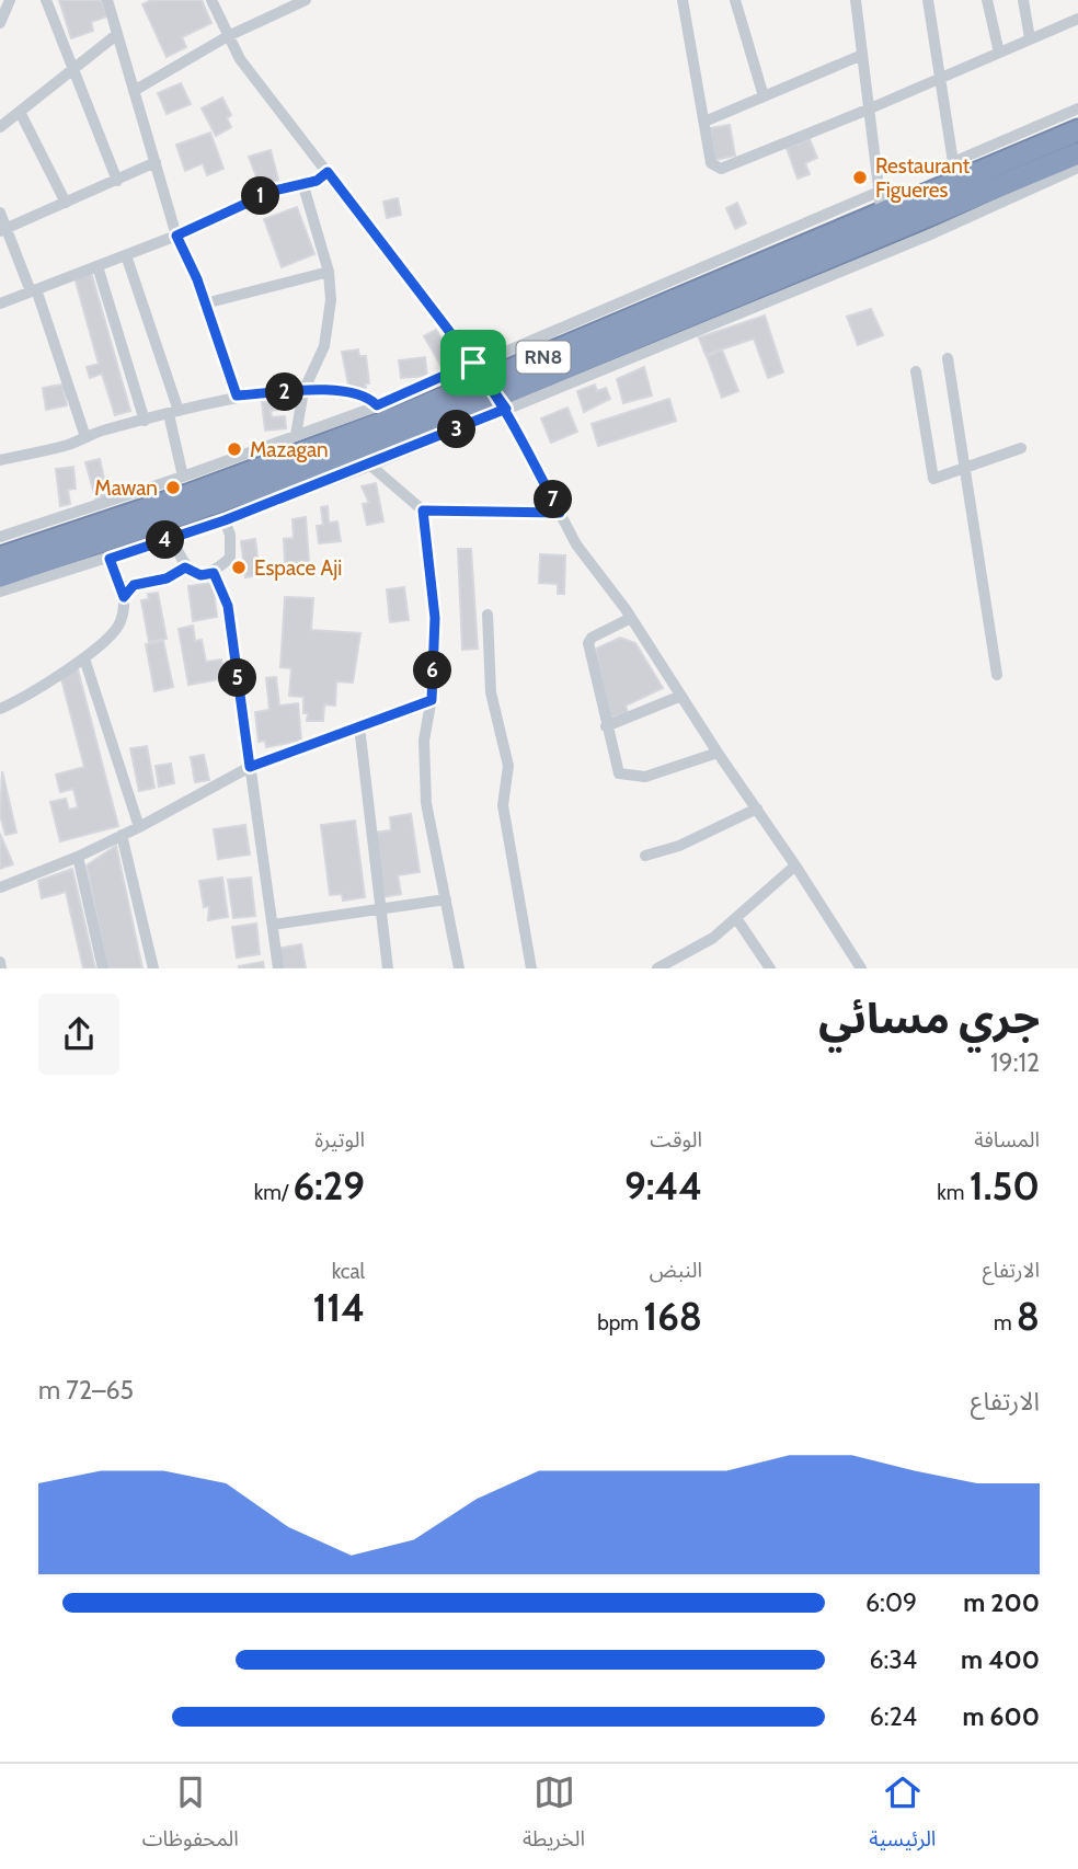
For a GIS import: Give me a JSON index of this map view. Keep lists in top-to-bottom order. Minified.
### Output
{"streets":{"highway":["RN8"]},"places":["Restaurant Figueres","Mazagan","Mawan","Espace Aji"],"page":{"pins":["1","2","3","7","4","6","5"],"heading":["جري مسائي","19:12"],"stats":[["المسافة","1.50 km"],["الوقت","9:44"],["الوتيرة","6:29 /km"],["الارتفاع","8 m"],["النبض","168 bpm"],["kcal","114"]],"chart":["الارتفاع","65–72 m"],"list":[{"name":"200 m","note":"6:09"},{"name":"400 m","note":"6:34"},{"name":"600 m","note":"6:24"}],"tabs":["الرئيسية","الخريطة","المحفوظات"]}}
